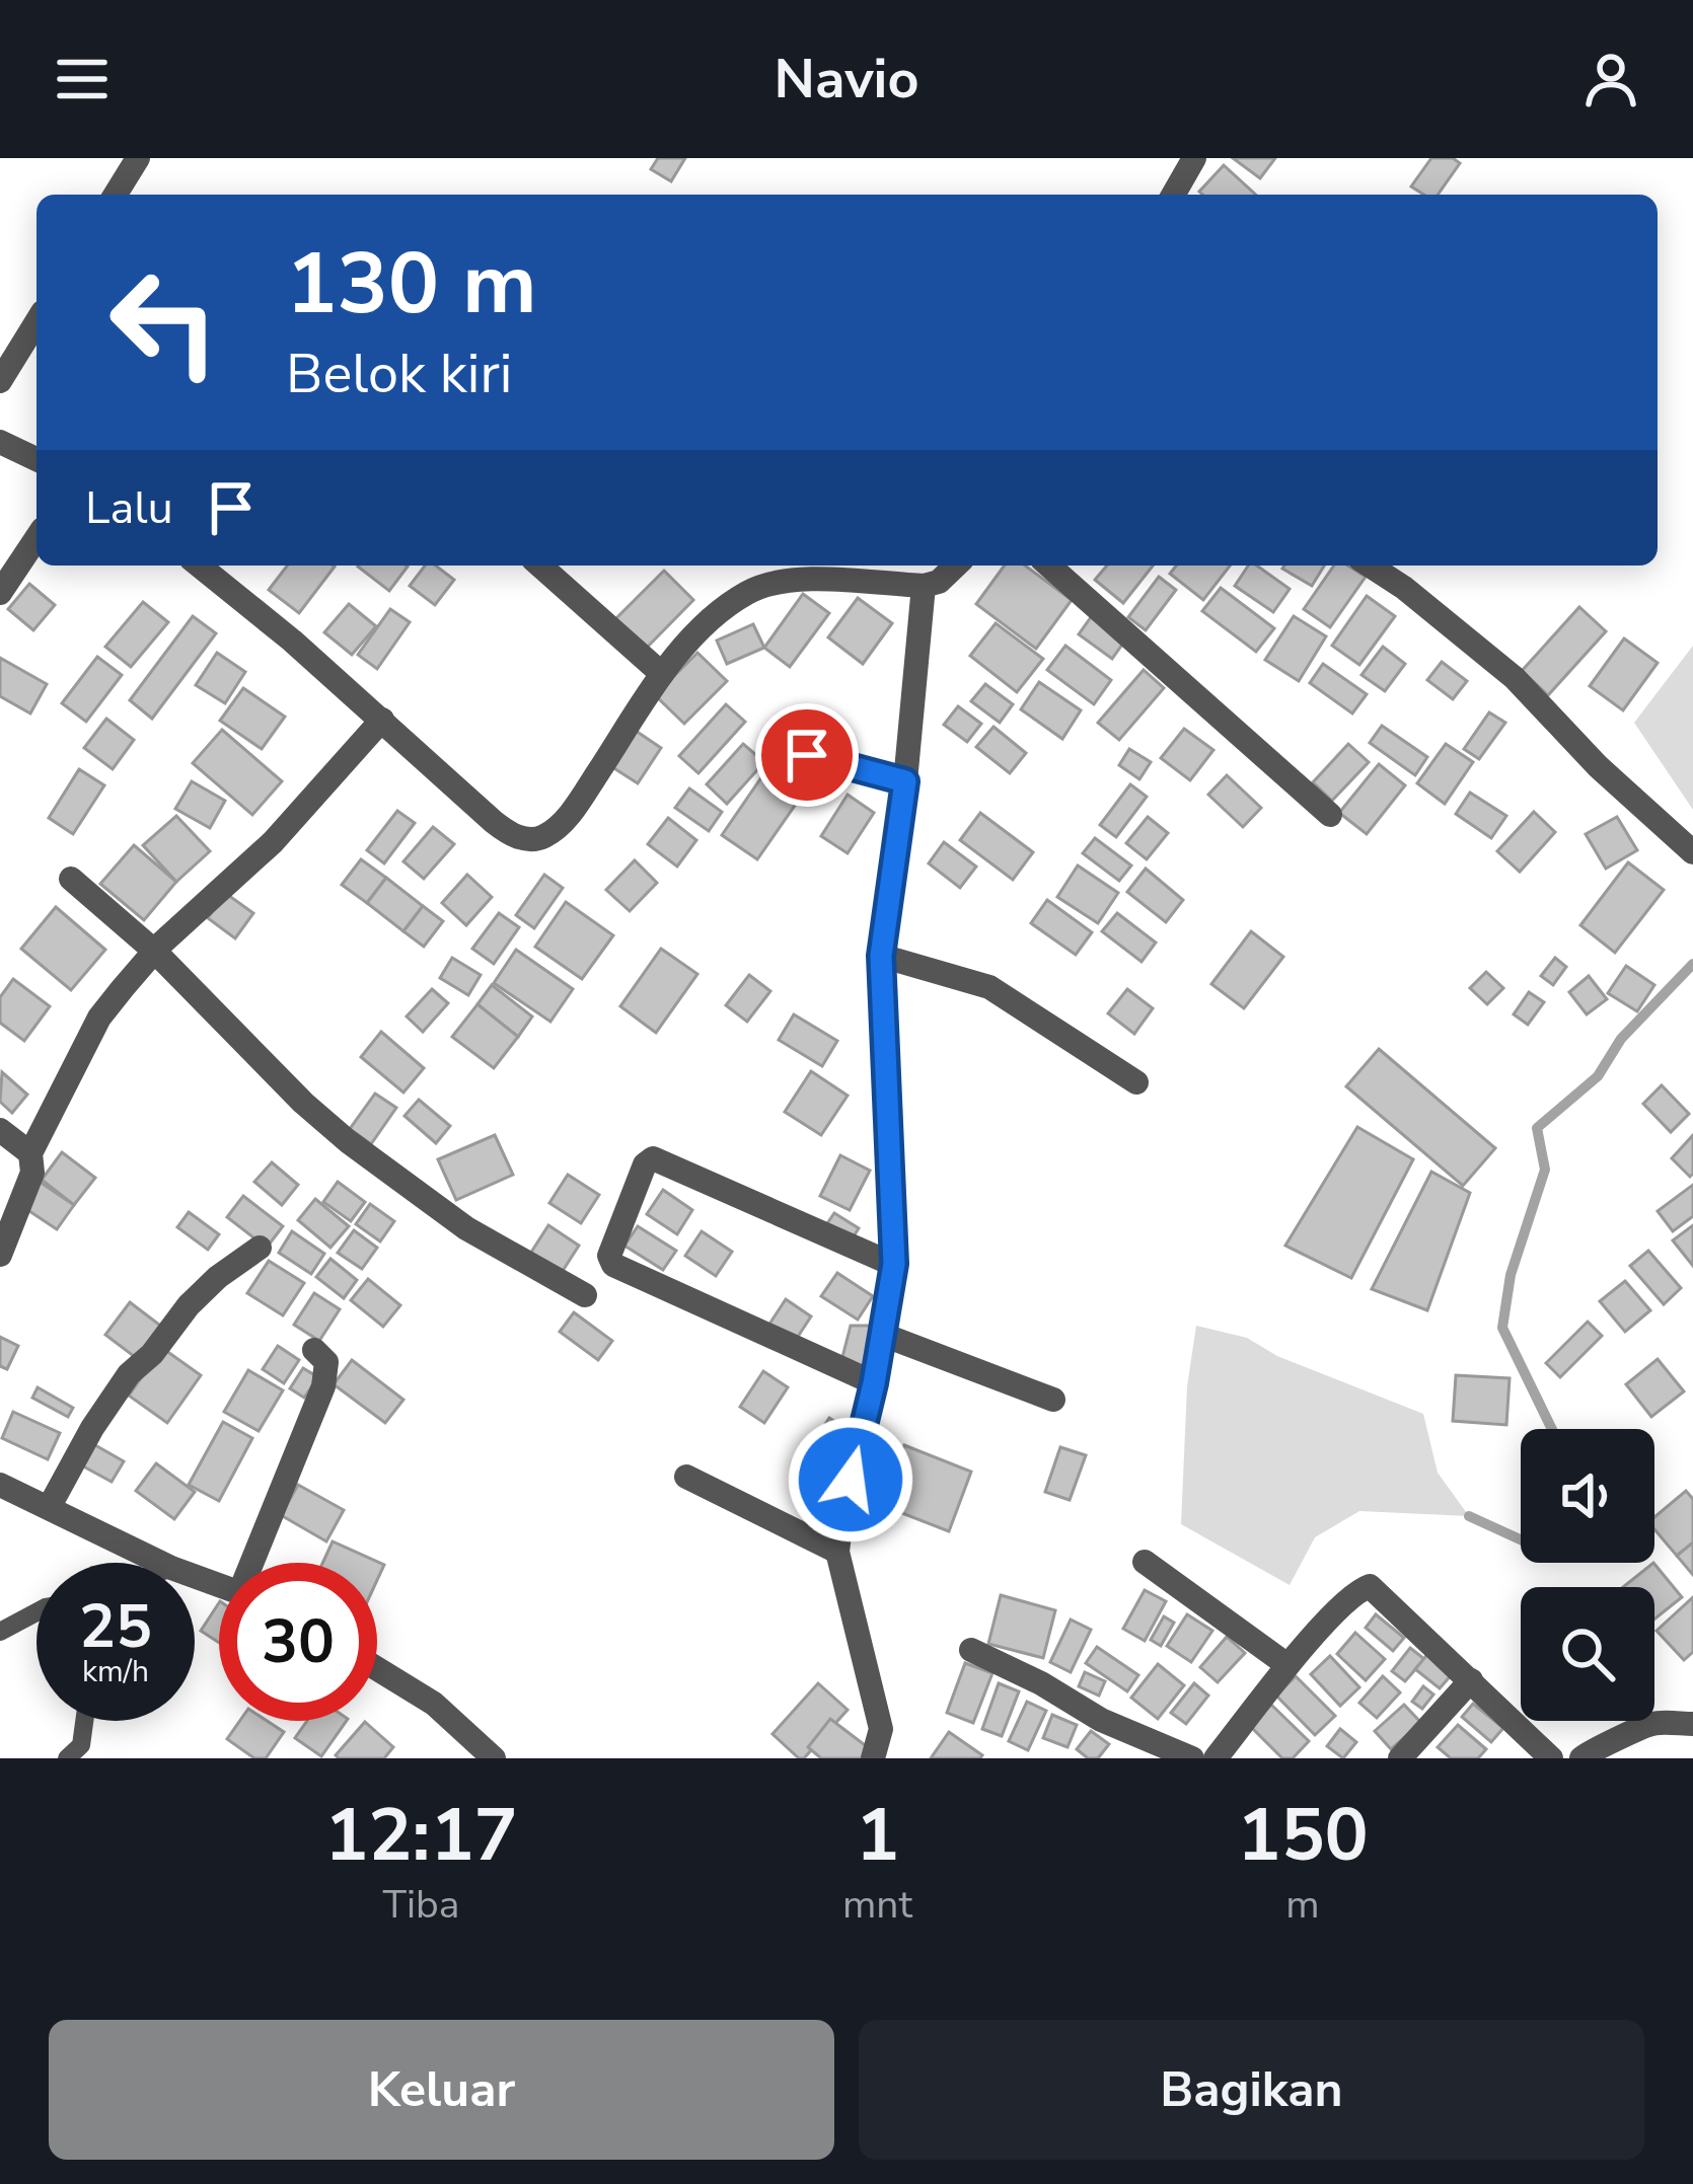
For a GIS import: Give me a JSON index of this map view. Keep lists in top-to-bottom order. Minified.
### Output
{"page":{"header":"Navio","turn":["130 m","Belok kiri"],"then":"Lalu","speed":"25 km/h","limit":"30","eta":["12:17","Tiba","1","mnt","150","m"],"buttons":["Keluar","Bagikan"]}}
